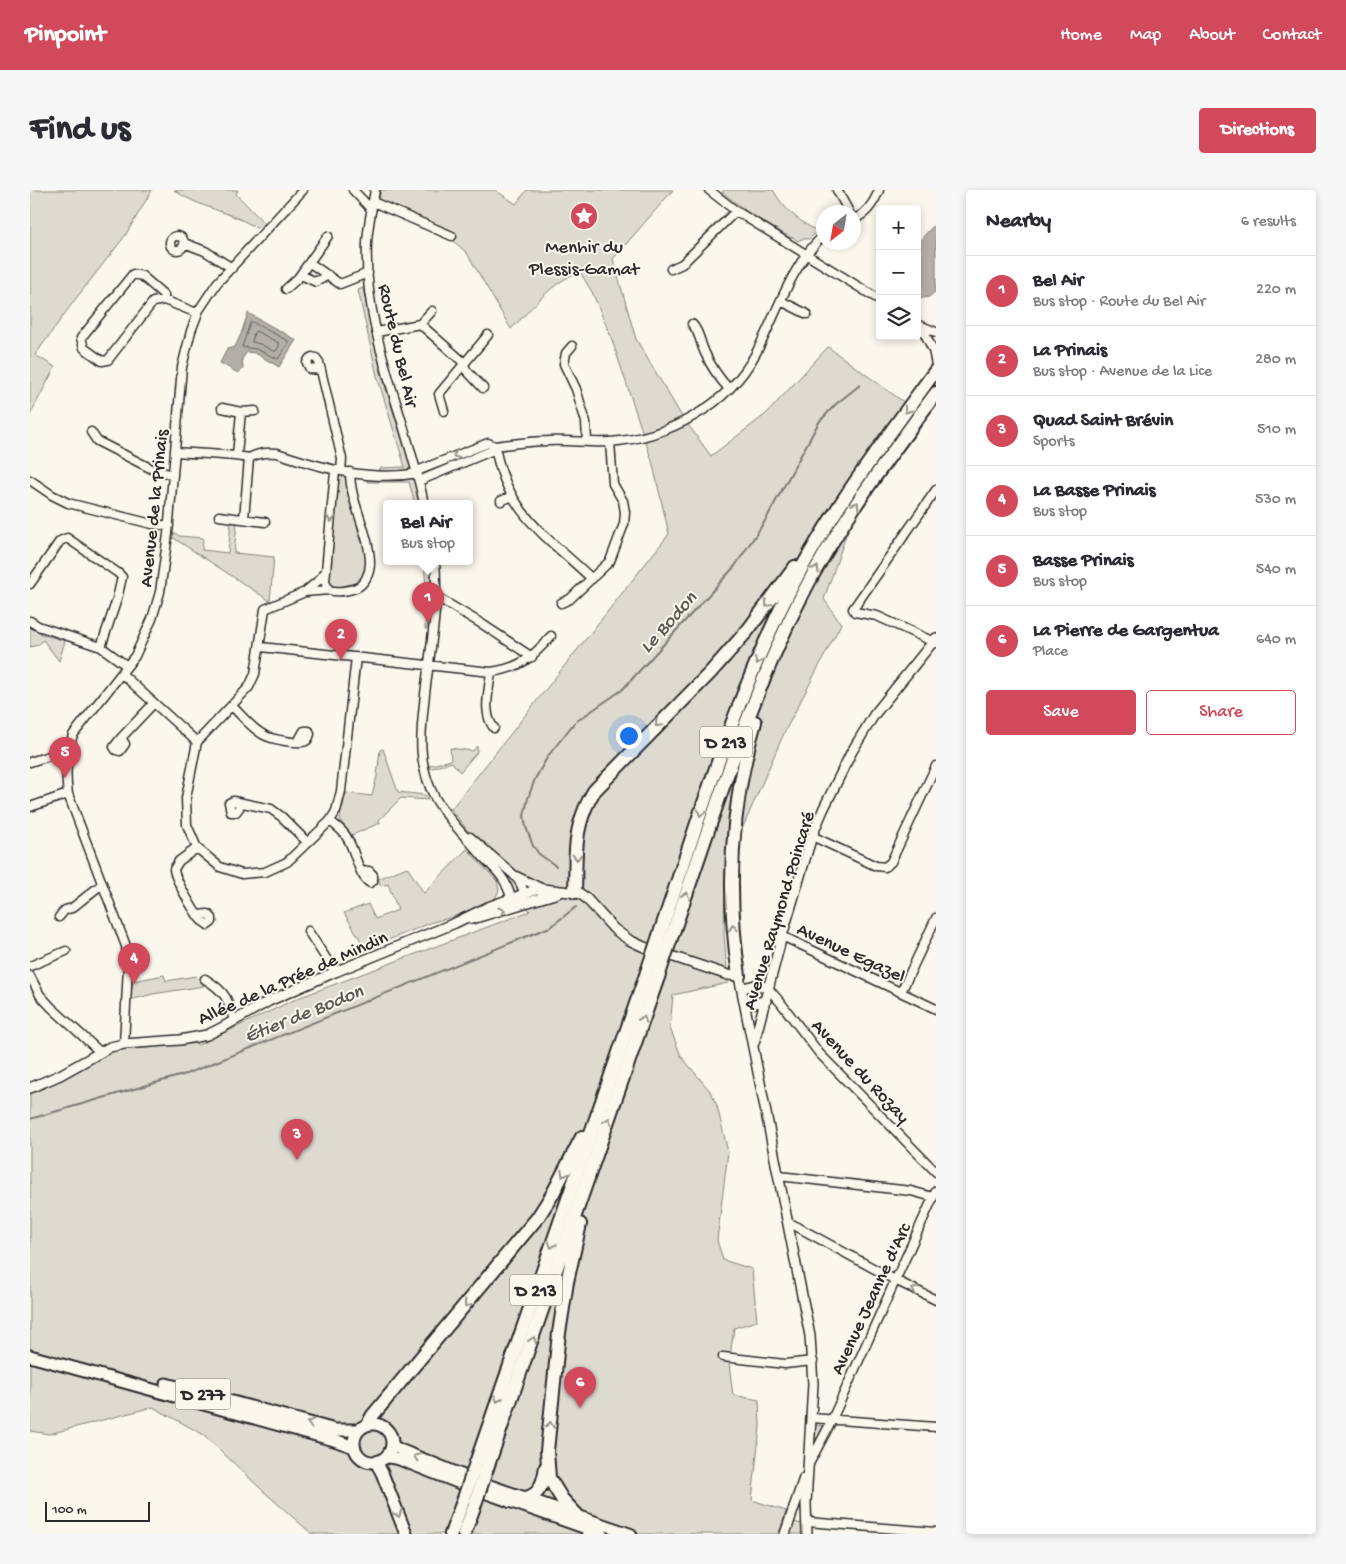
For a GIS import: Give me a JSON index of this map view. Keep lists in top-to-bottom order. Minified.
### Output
{"streets":{"highway":["D 213"],"main road":["D 277"],"street":["Route du Bel Air","Avenue de la Prinais","Avenue Raymond Poincaré","Avenue Egazel","Allée de la Prée de Mindin","Avenue du Rozay","Avenue Jeanne d'Arc"]},"crossings":[["Avenue de la Prinais","Allée de la Prée de Mindin"],["Avenue Raymond Poincaré","Avenue Egazel"],["Avenue Raymond Poincaré","Avenue du Rozay"],["Avenue Raymond Poincaré","Avenue Jeanne d'Arc"]],"water":["Le Bodon","Étier de Bodon"],"places":{"place":["Menhir du Plessis-Gamat"]},"scale_bar":"100 m","north":"bottom left","page":{"header":"Pinpoint","nav":["Home","Map","About","Contact"],"buttons":["Directions",["Save","Share"]],"title":"Find us","heading":["Nearby","6 results"],"map_buttons":["+","−"],"list":[{"mark":"1","name":"Bel Air","note":"Bus stop · Route du Bel Air","value":"220 m"},{"mark":"2","name":"La Prinais","note":"Bus stop · Avenue de la Lice","value":"280 m"},{"mark":"3","name":"Quad Saint Brévin","note":"Sports","value":"510 m"},{"mark":"4","name":"La Basse Prinais","note":"Bus stop","value":"530 m"},{"mark":"5","name":"Basse Prinais","note":"Bus stop","value":"540 m"},{"mark":"6","name":"La Pierre de Gargentua","note":"Place","value":"640 m"}],"popup":["Bel Air","Bus stop"],"pins":["1","2","5","4","3","6"],"scale":"100 m"}}
